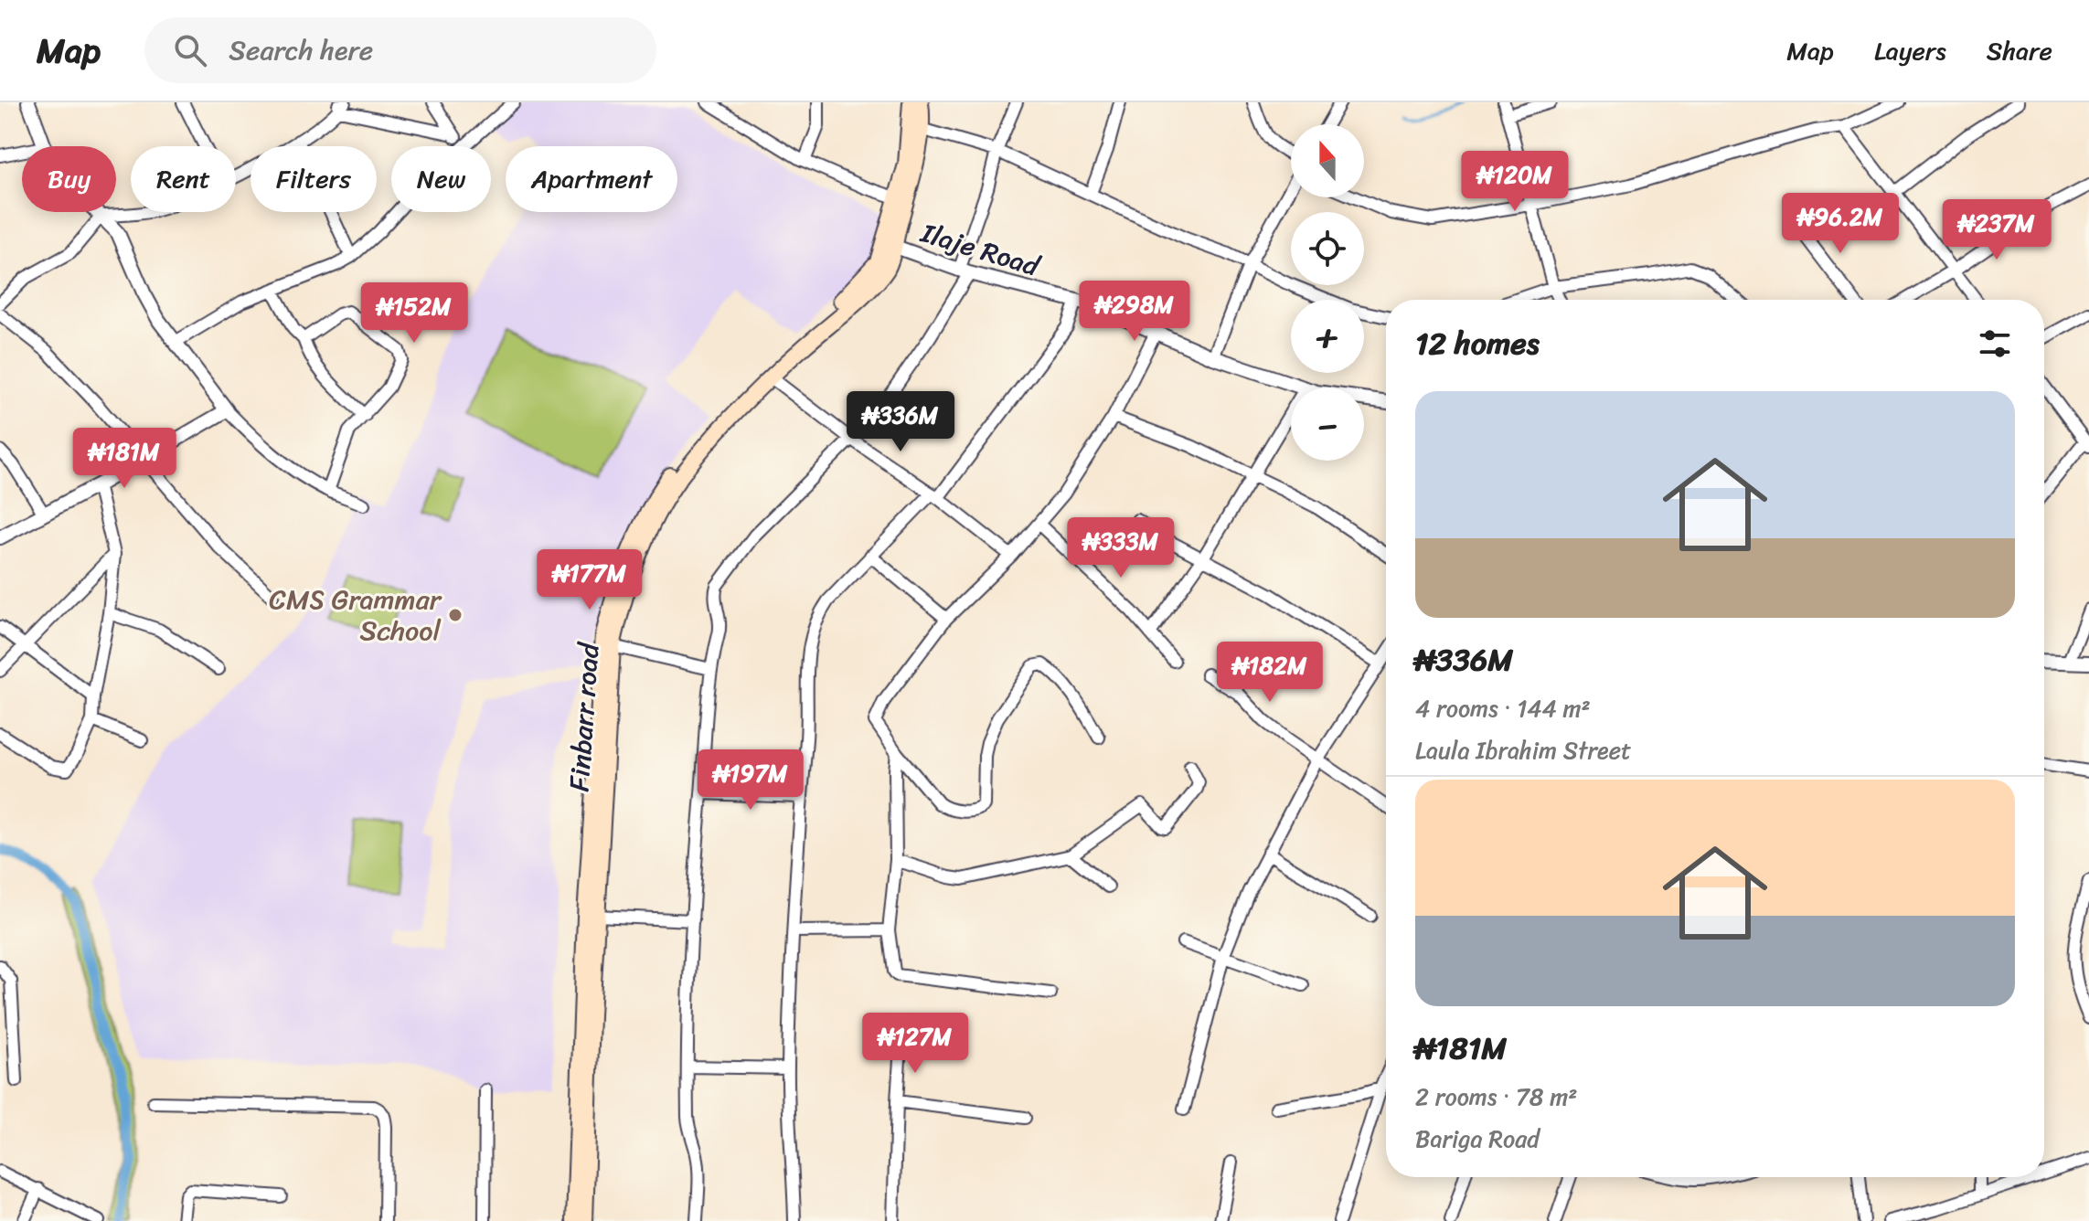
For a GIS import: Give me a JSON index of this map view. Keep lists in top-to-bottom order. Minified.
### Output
{"streets":{"main road":["Finbarr road"],"street":["Ilaje Road"]},"crossings":[["Ilaje Road","Finbarr road"]],"places":["CMS Grammar School"],"north":"top","page":{"header":"Map","search":"Search here","nav":["Map","Layers","Share"],"map_buttons":["+","−"],"chip":["Buy","Rent","Filters","New","Apartment"],"price":["₦120M","₦96.2M","₦237M","₦298M","₦152M","₦336M","₦181M","₦333M","₦177M","₦182M","₦197M","₦127M"],"heading":"12 homes","list":[{"name":"₦336M","note":"4 rooms · 144 m² · Laula Ibrahim Street"},{"name":"₦181M","note":"2 rooms · 78 m² · Bariga Road"}]}}
